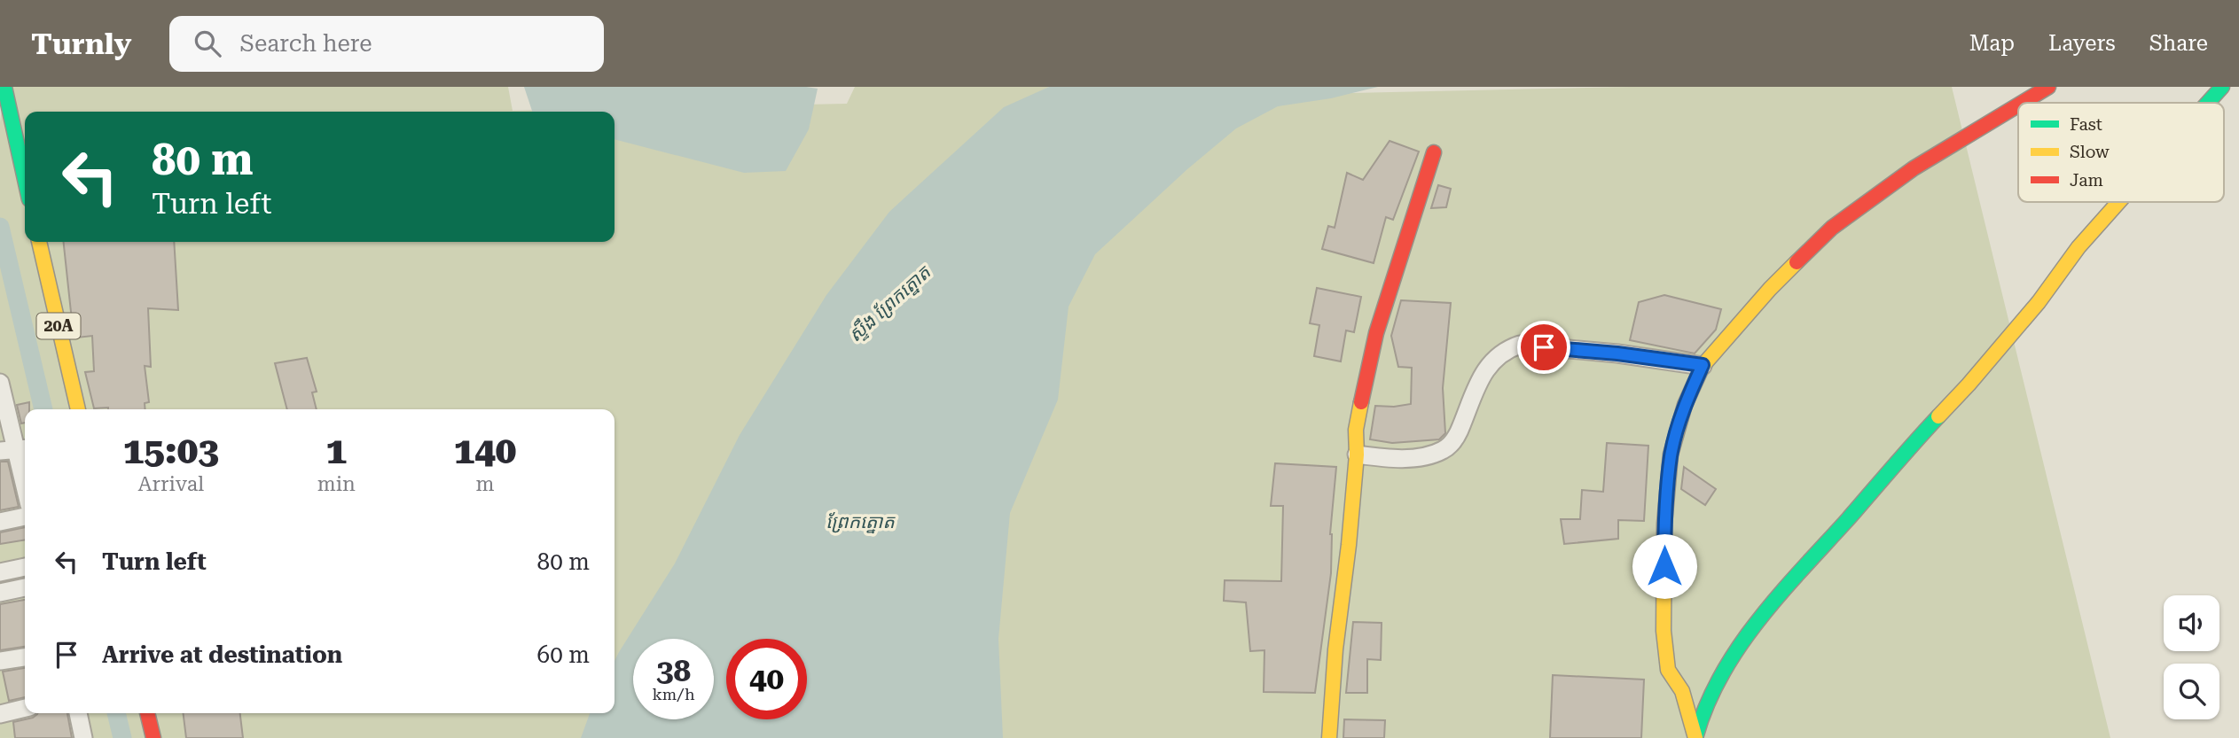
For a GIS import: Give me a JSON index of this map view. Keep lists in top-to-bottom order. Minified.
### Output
{"streets":{"street":["20A"]},"water":["ស្ទឹង ព្រែកត្នោត","ព្រែកត្នោត"],"legend":["Fast","Slow","Jam"],"page":{"header":"Turnly","search":"Search here","nav":["Map","Layers","Share"],"turn":["80 m","Turn left"],"eta":["15:03","Arrival","1","min","140","m"],"list":[{"name":"Turn left","value":"80 m"},{"name":"Arrive at destination","value":"60 m"}],"speed":"38 km/h","limit":"40"}}
